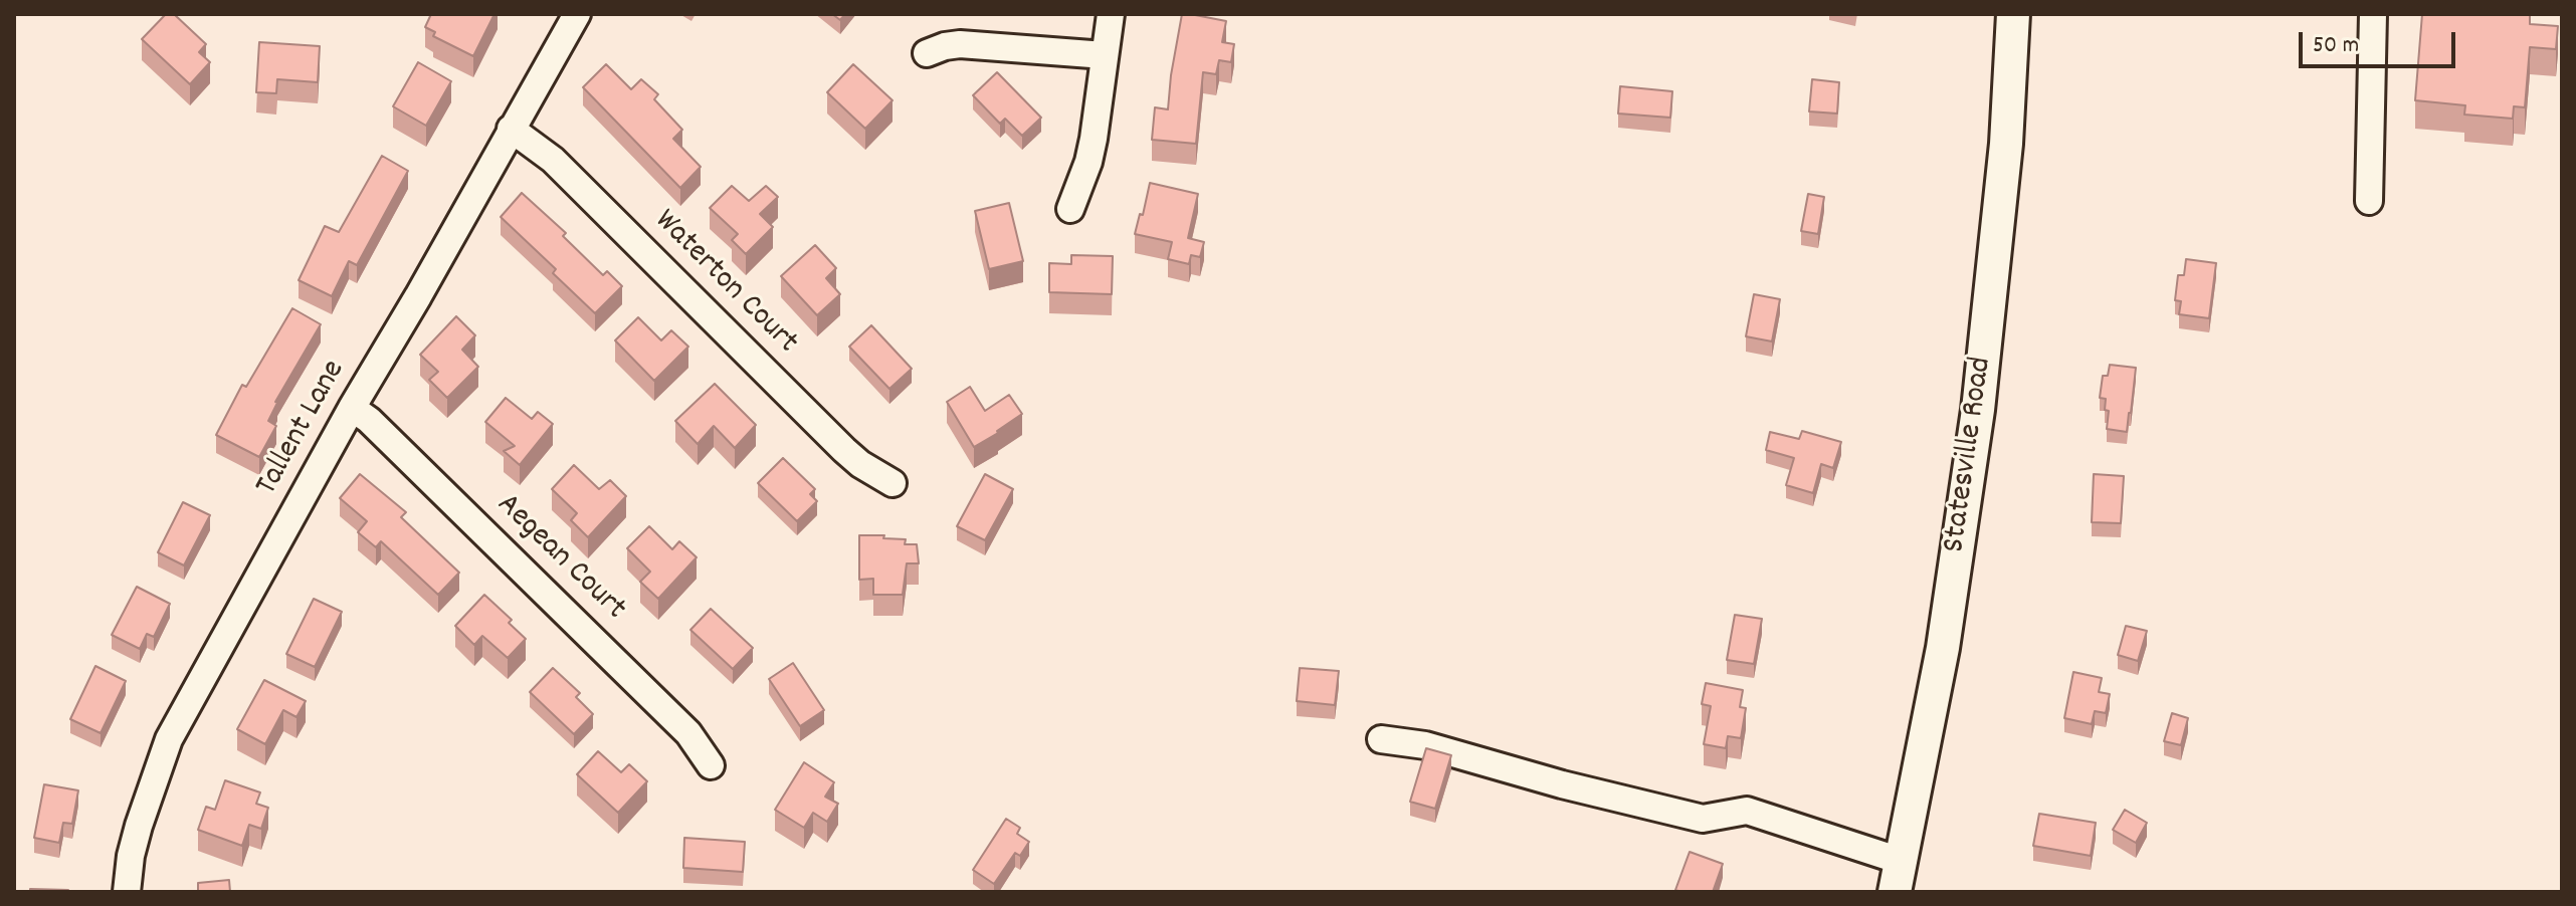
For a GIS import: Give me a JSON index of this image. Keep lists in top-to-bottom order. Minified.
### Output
{"streets":{"main road":["Statesville Road"],"street":["Waterton Court","Tallent Lane","Aegean Court"]},"crossings":[["Waterton Court","Tallent Lane"],["Tallent Lane","Aegean Court"]],"scale_bar":"50 m"}
